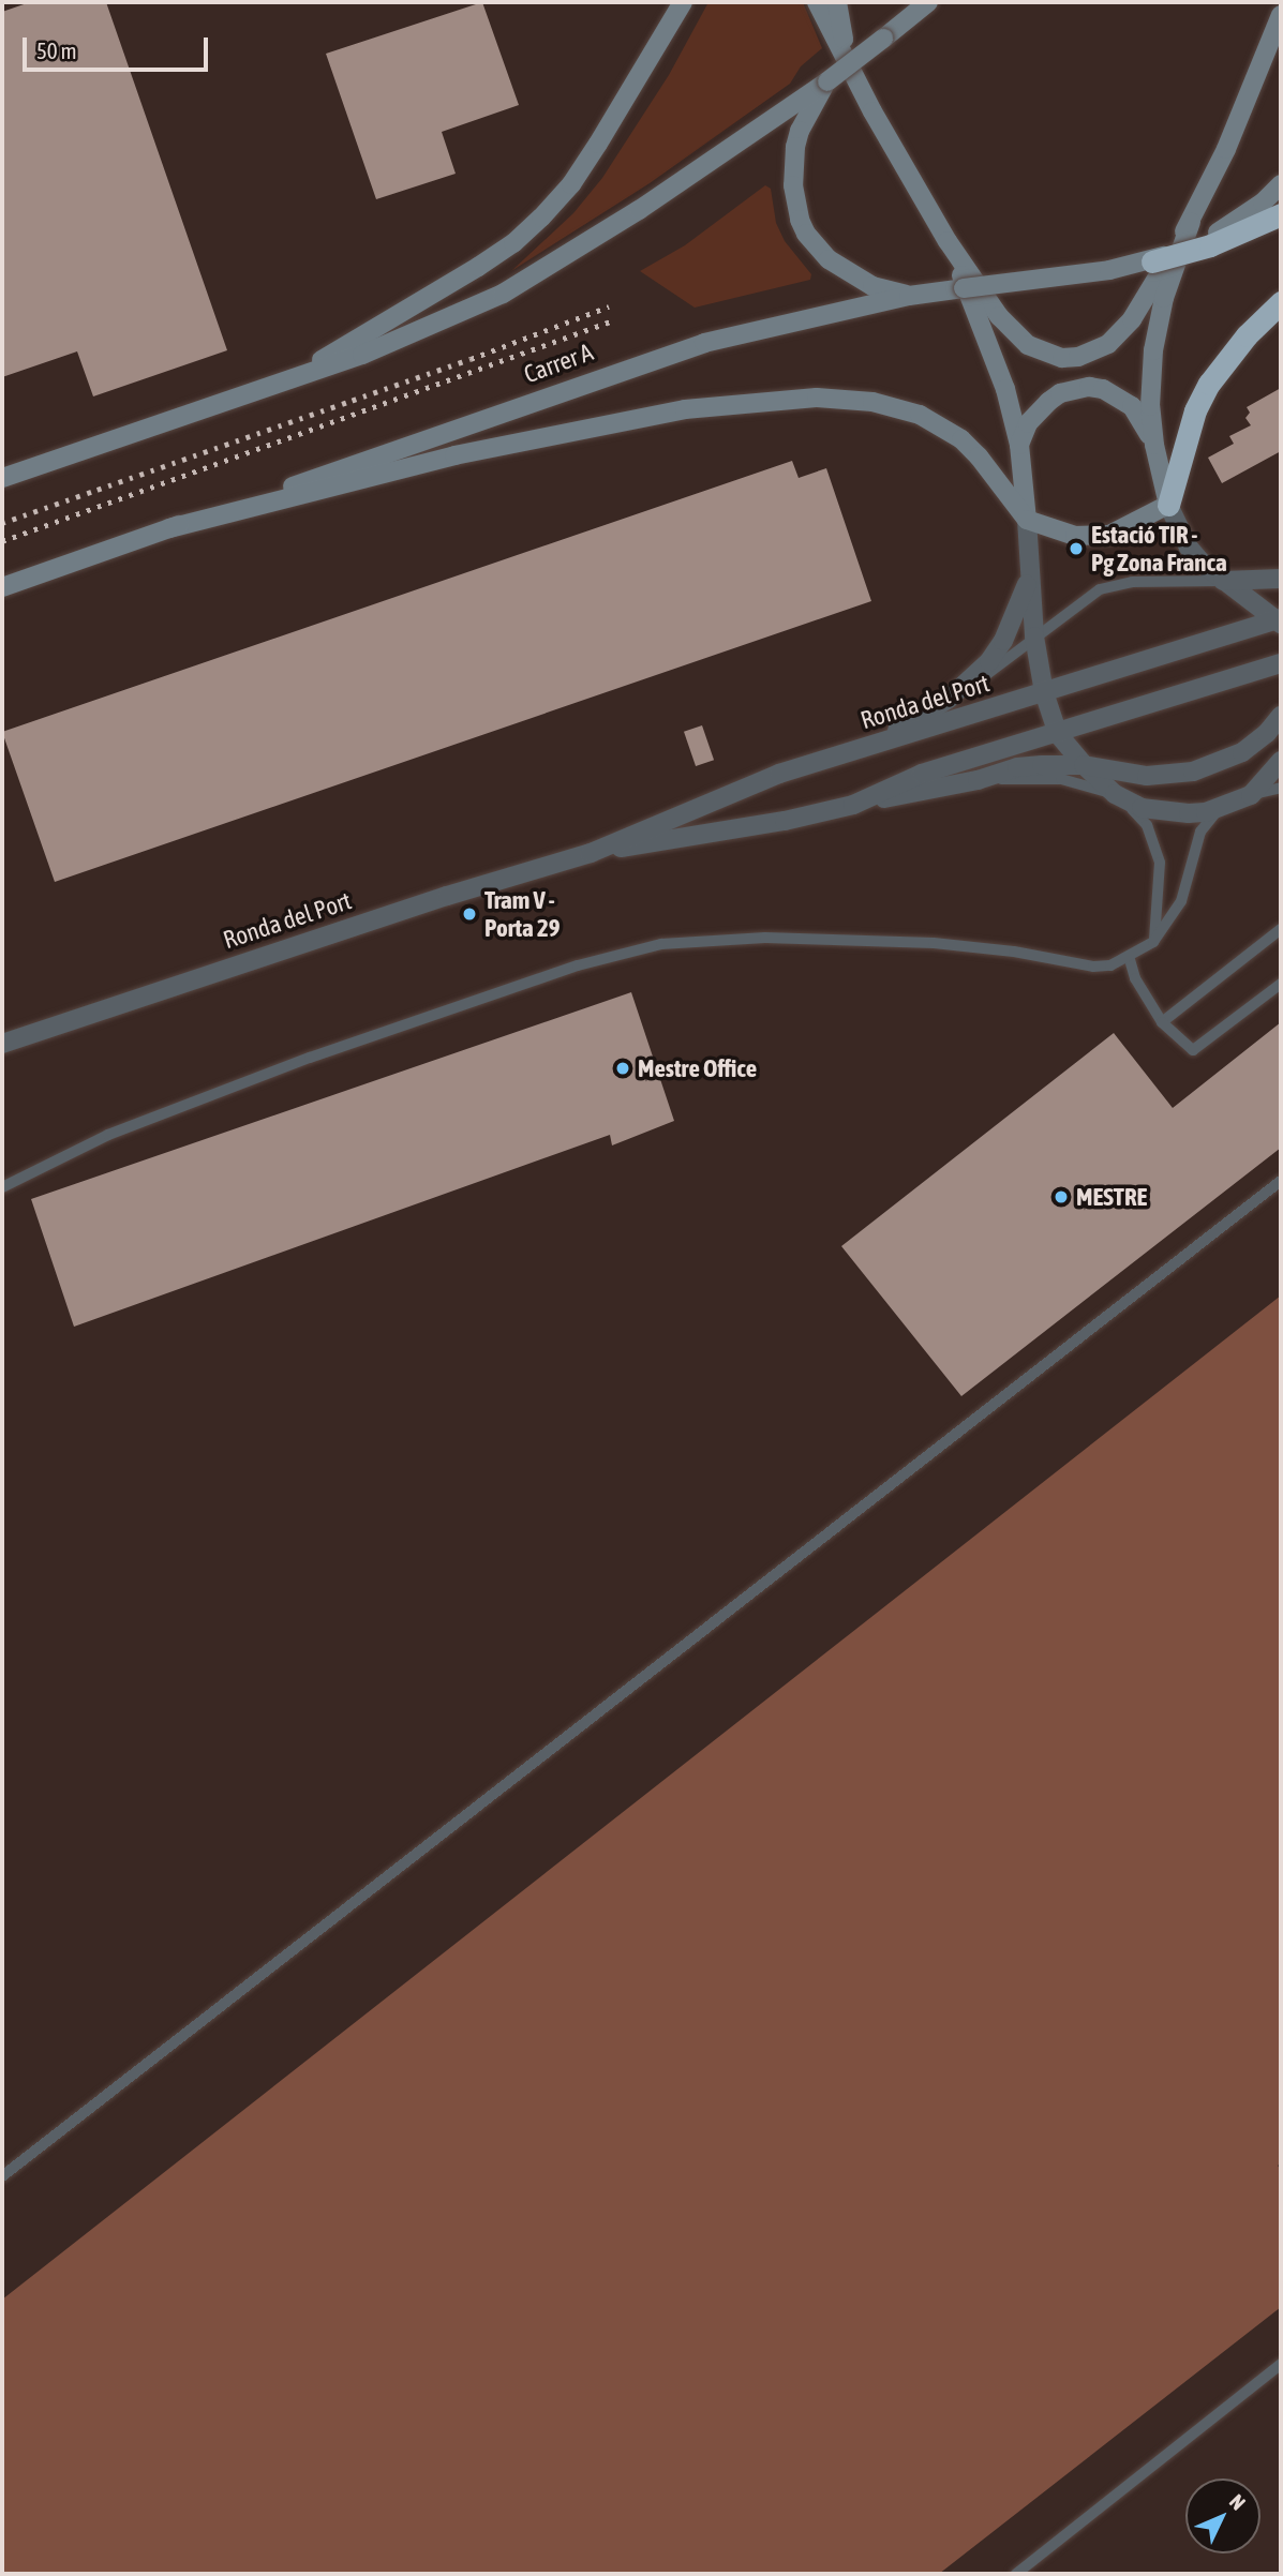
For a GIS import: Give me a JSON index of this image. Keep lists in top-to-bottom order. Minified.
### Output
{"streets":{"main road":["Carrer A"],"street":["Ronda del Port"]},"places":["Estació TIR - Pg Zona Franca","Tram V - Porta 29","Mestre Office","MESTRE"],"scale_bar":"50 m","north":"top right"}
